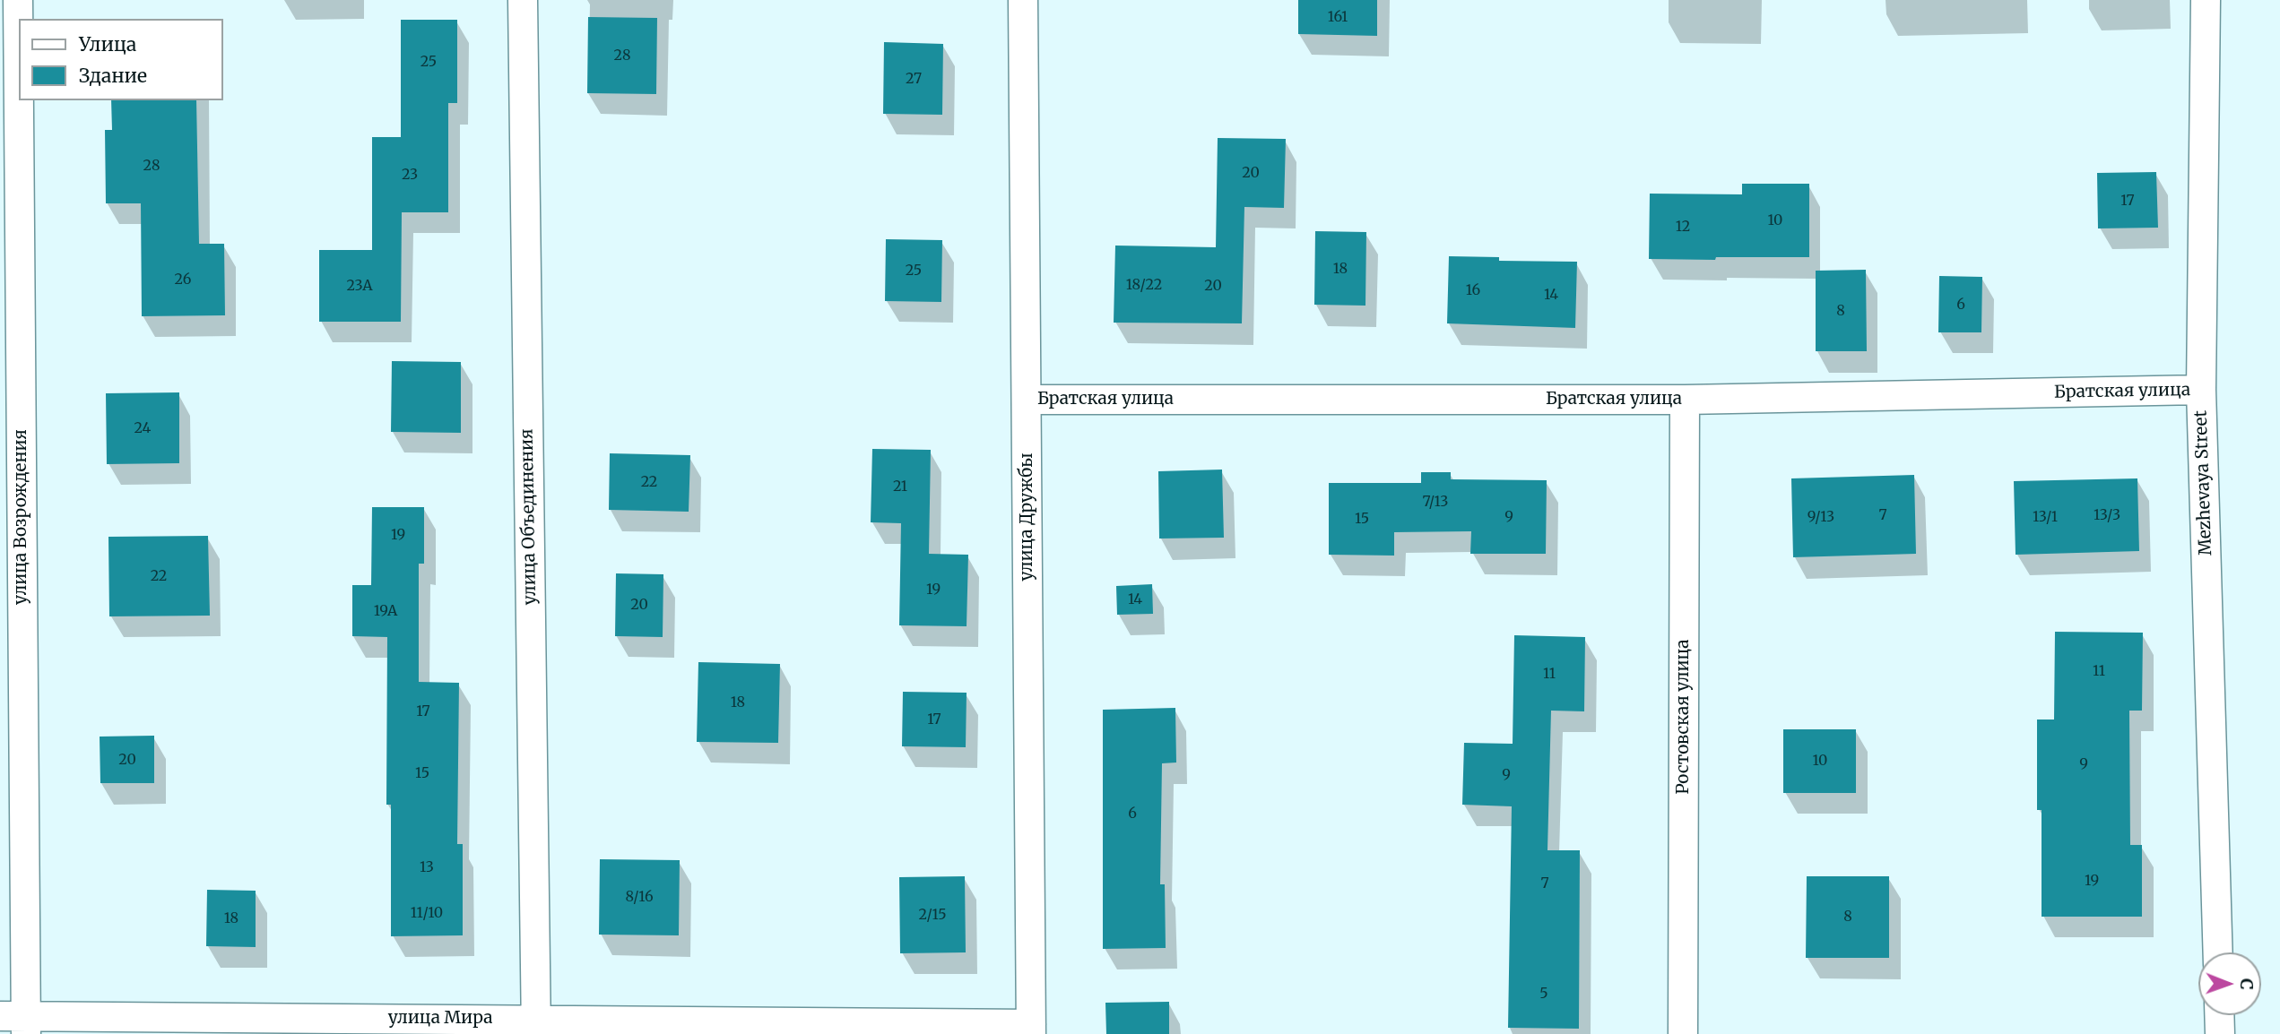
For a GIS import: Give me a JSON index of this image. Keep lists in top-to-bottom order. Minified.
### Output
{"streets":{"street":["Братская улица","Mezhevaya Street","улица Возрождения","улица Объединения","улица Дружбы","Ростовская улица","улица Мира"]},"crossings":[["Братская улица","Mezhevaya Street"],["Братская улица","улица Дружбы"],["Братская улица","Ростовская улица"],["улица Возрождения","улица Мира"],["улица Объединения","улица Мира"],["улица Дружбы","улица Мира"]],"house_numbers":["161","28","25","27","28","20","23","17","10","12","18","25","26","18/22","23А","20","16","14","6","8","24","22","21","7/13","7","13/3","9","9/13","13/1","15","19","22","19","14","20","19А","11","11","18","17","17","20","10","9","15","9","6","13","19","7","8/16","11/10","2/15","8","18","5"],"legend":["Улица","Здание"],"north":"right"}
